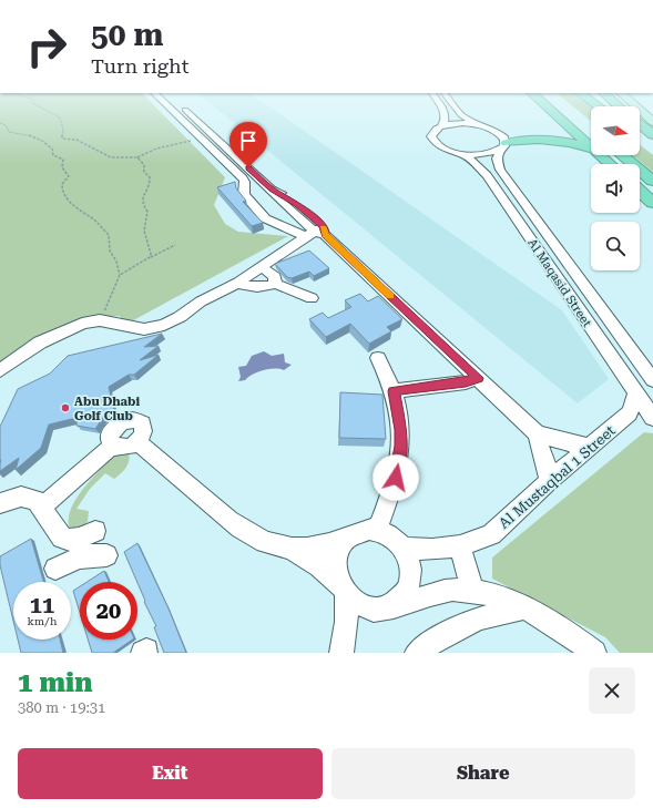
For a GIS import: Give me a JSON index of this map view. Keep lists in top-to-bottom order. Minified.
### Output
{"streets":{"street":["Al Maqasid Street","Al Mustaqbal 1 Street"]},"crossings":[["Al Maqasid Street","Al Mustaqbal 1 Street"]],"places":["Abu Dhabi Golf Club"],"north":"right","page":{"turn":["50 m","Turn right"],"speed":"11 km/h","limit":"20","heading":["1 min","380 m · 19:31"],"buttons":["Exit","Share"]}}
